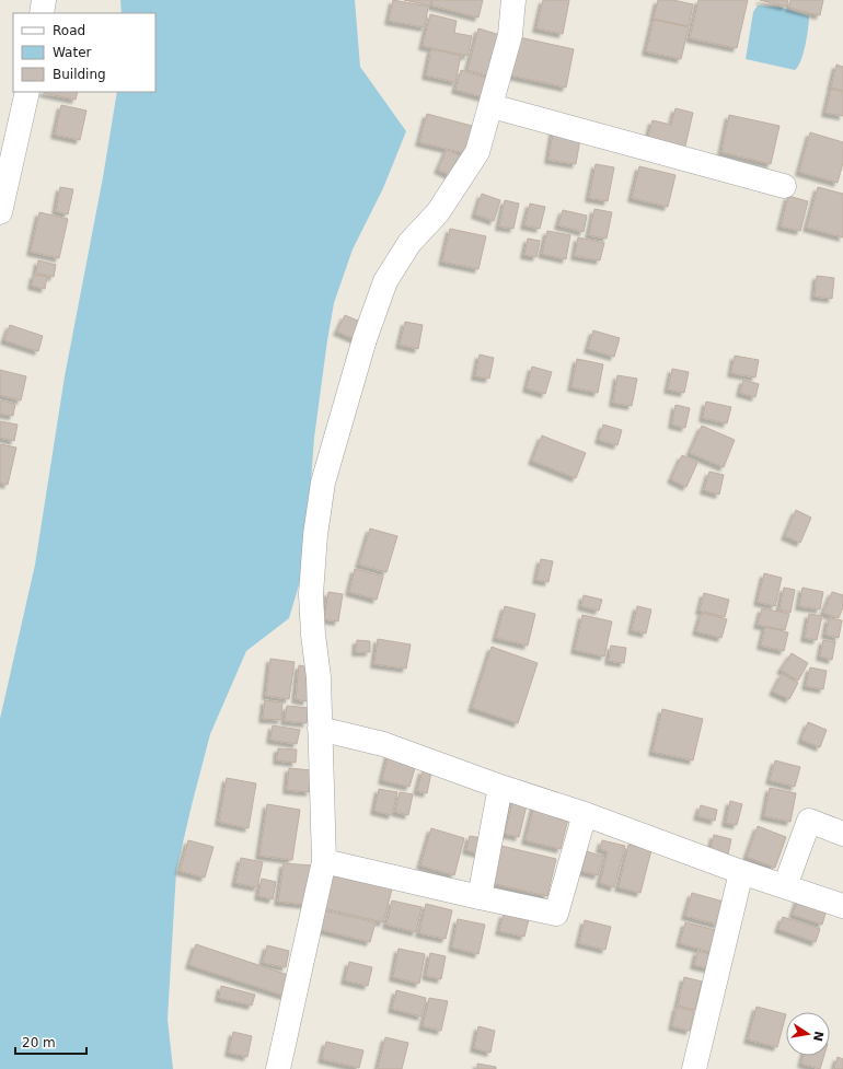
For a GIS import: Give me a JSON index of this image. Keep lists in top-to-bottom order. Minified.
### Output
{"legend":["Road","Water","Building"],"scale_bar":"20 m","north":"right"}
